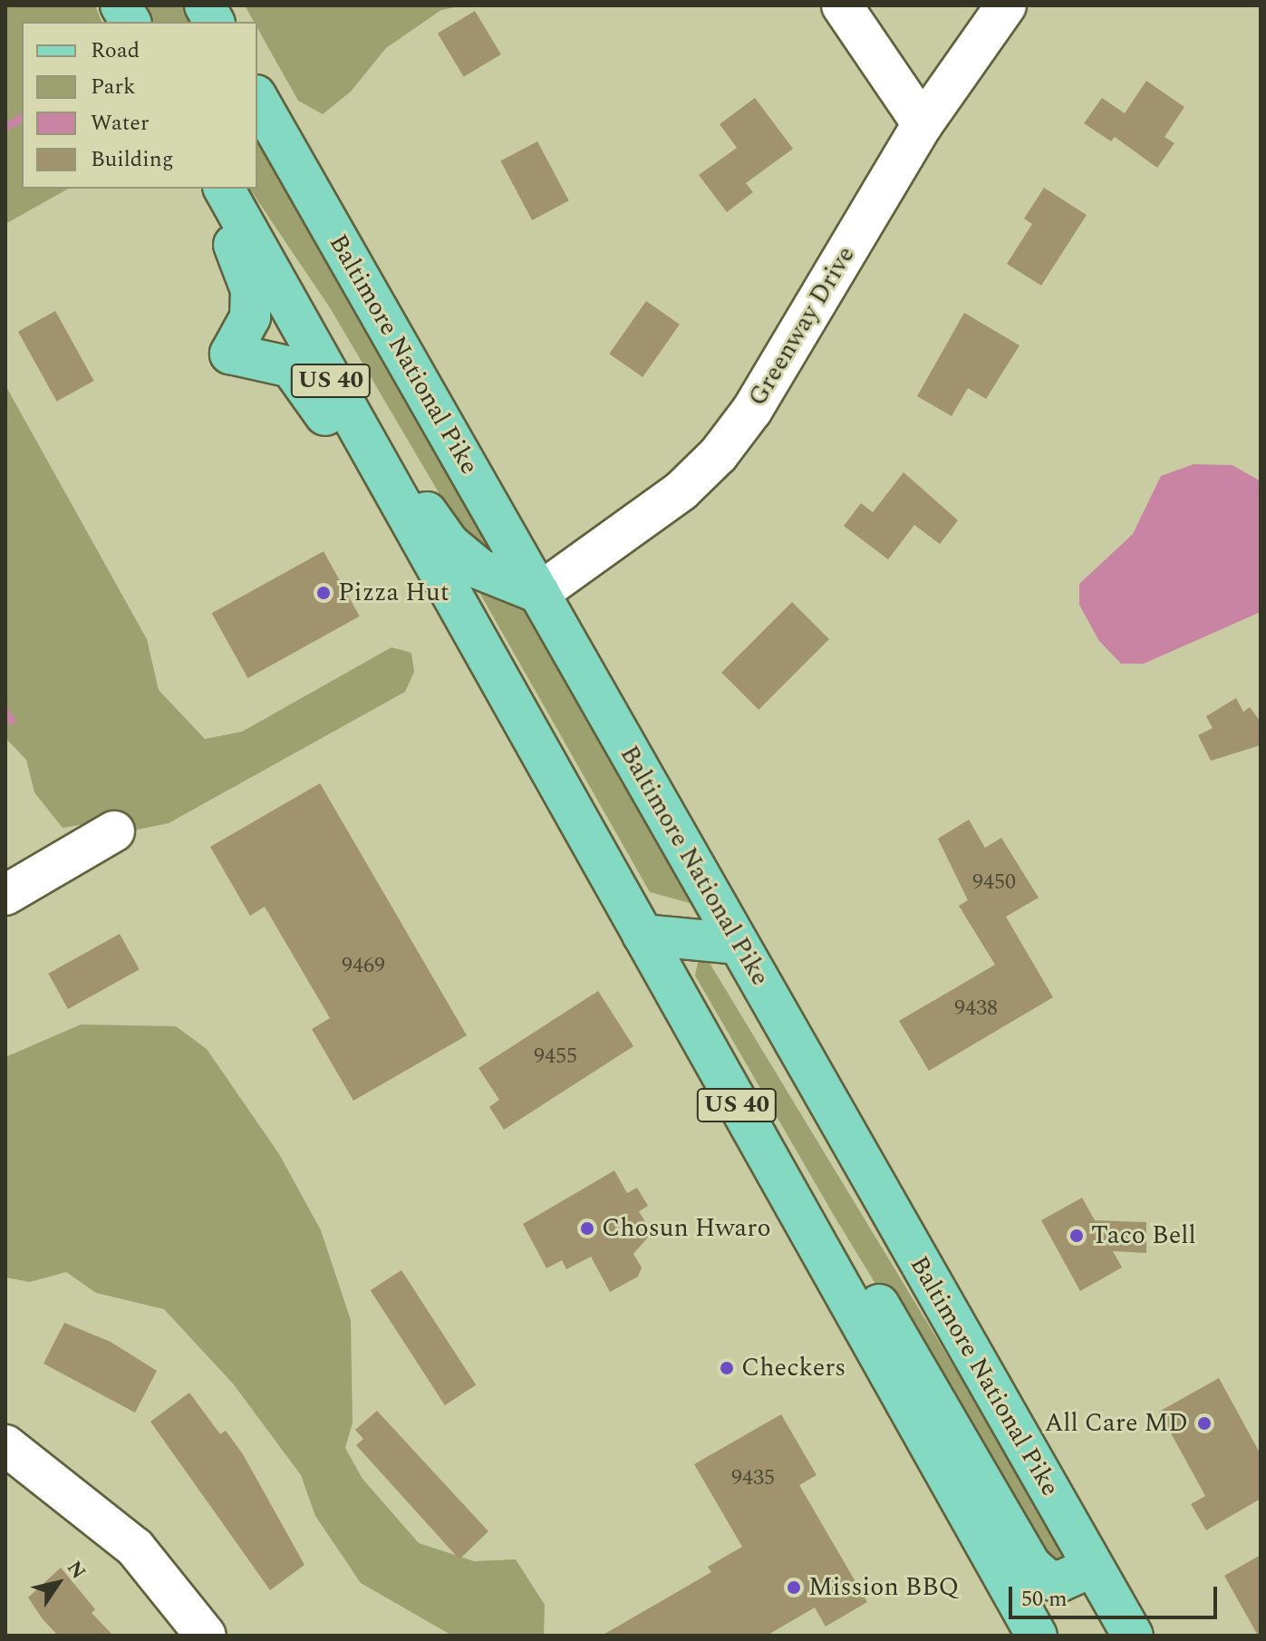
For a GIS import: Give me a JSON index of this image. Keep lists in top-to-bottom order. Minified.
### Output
{"streets":{"main road":["Baltimore National Pike","US 40"],"street":["Greenway Drive"]},"crossings":[["Greenway Drive","Baltimore National Pike"]],"places":["Pizza Hut","Chosun Hwaro","Taco Bell","Checkers","All Care MD","Mission BBQ"],"house_numbers":["9450","9469","9438","9455","9435"],"legend":["Road","Park","Water","Building"],"scale_bar":"50 m","north":"top right"}
